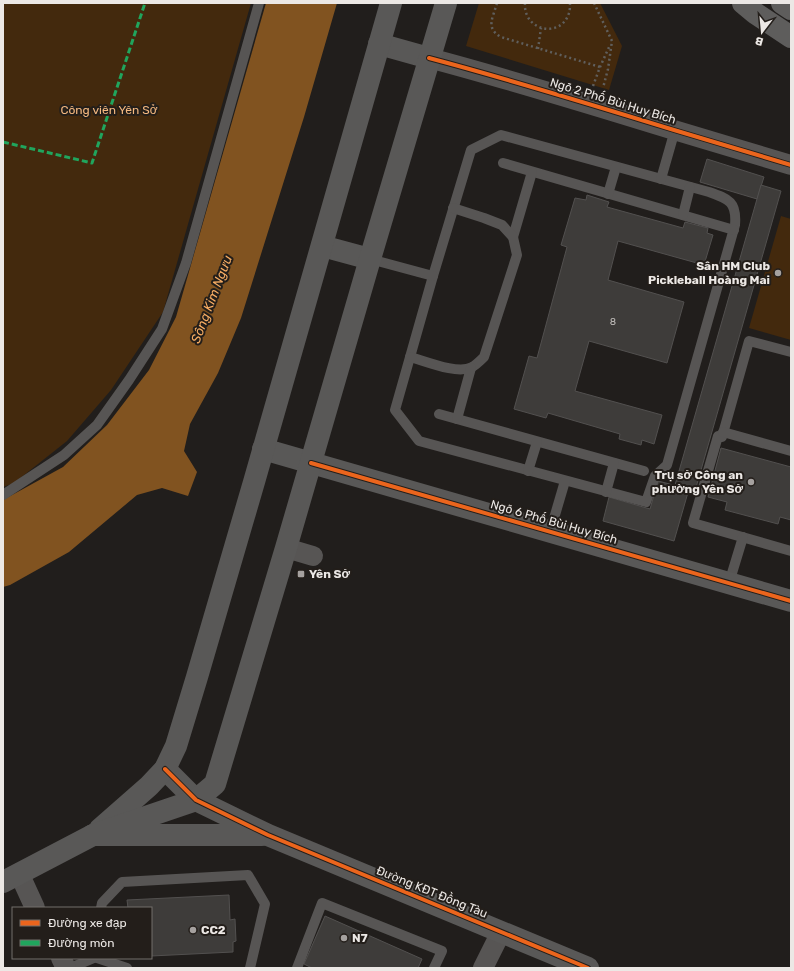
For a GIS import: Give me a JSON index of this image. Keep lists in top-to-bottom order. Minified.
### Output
{"streets":{"main road":["Ngõ 6 Phố Bùi Huy Bích","Đường KĐT Đồng Tàu"],"street":["Ngõ 2 Phố Bùi Huy Bích"]},"water":["Sông Kim Ngưu"],"parks":["Công viên Yên Sở"],"places":{"other":["Sân HM Club Pickleball Hoàng Mai","Trụ sở Công an phường Yên Sở","CC2","N7"],"transit":["Yên Sở"]},"house_numbers":["8"],"legend":["Đường xe đạp","Đường mòn"],"north":"bottom"}
